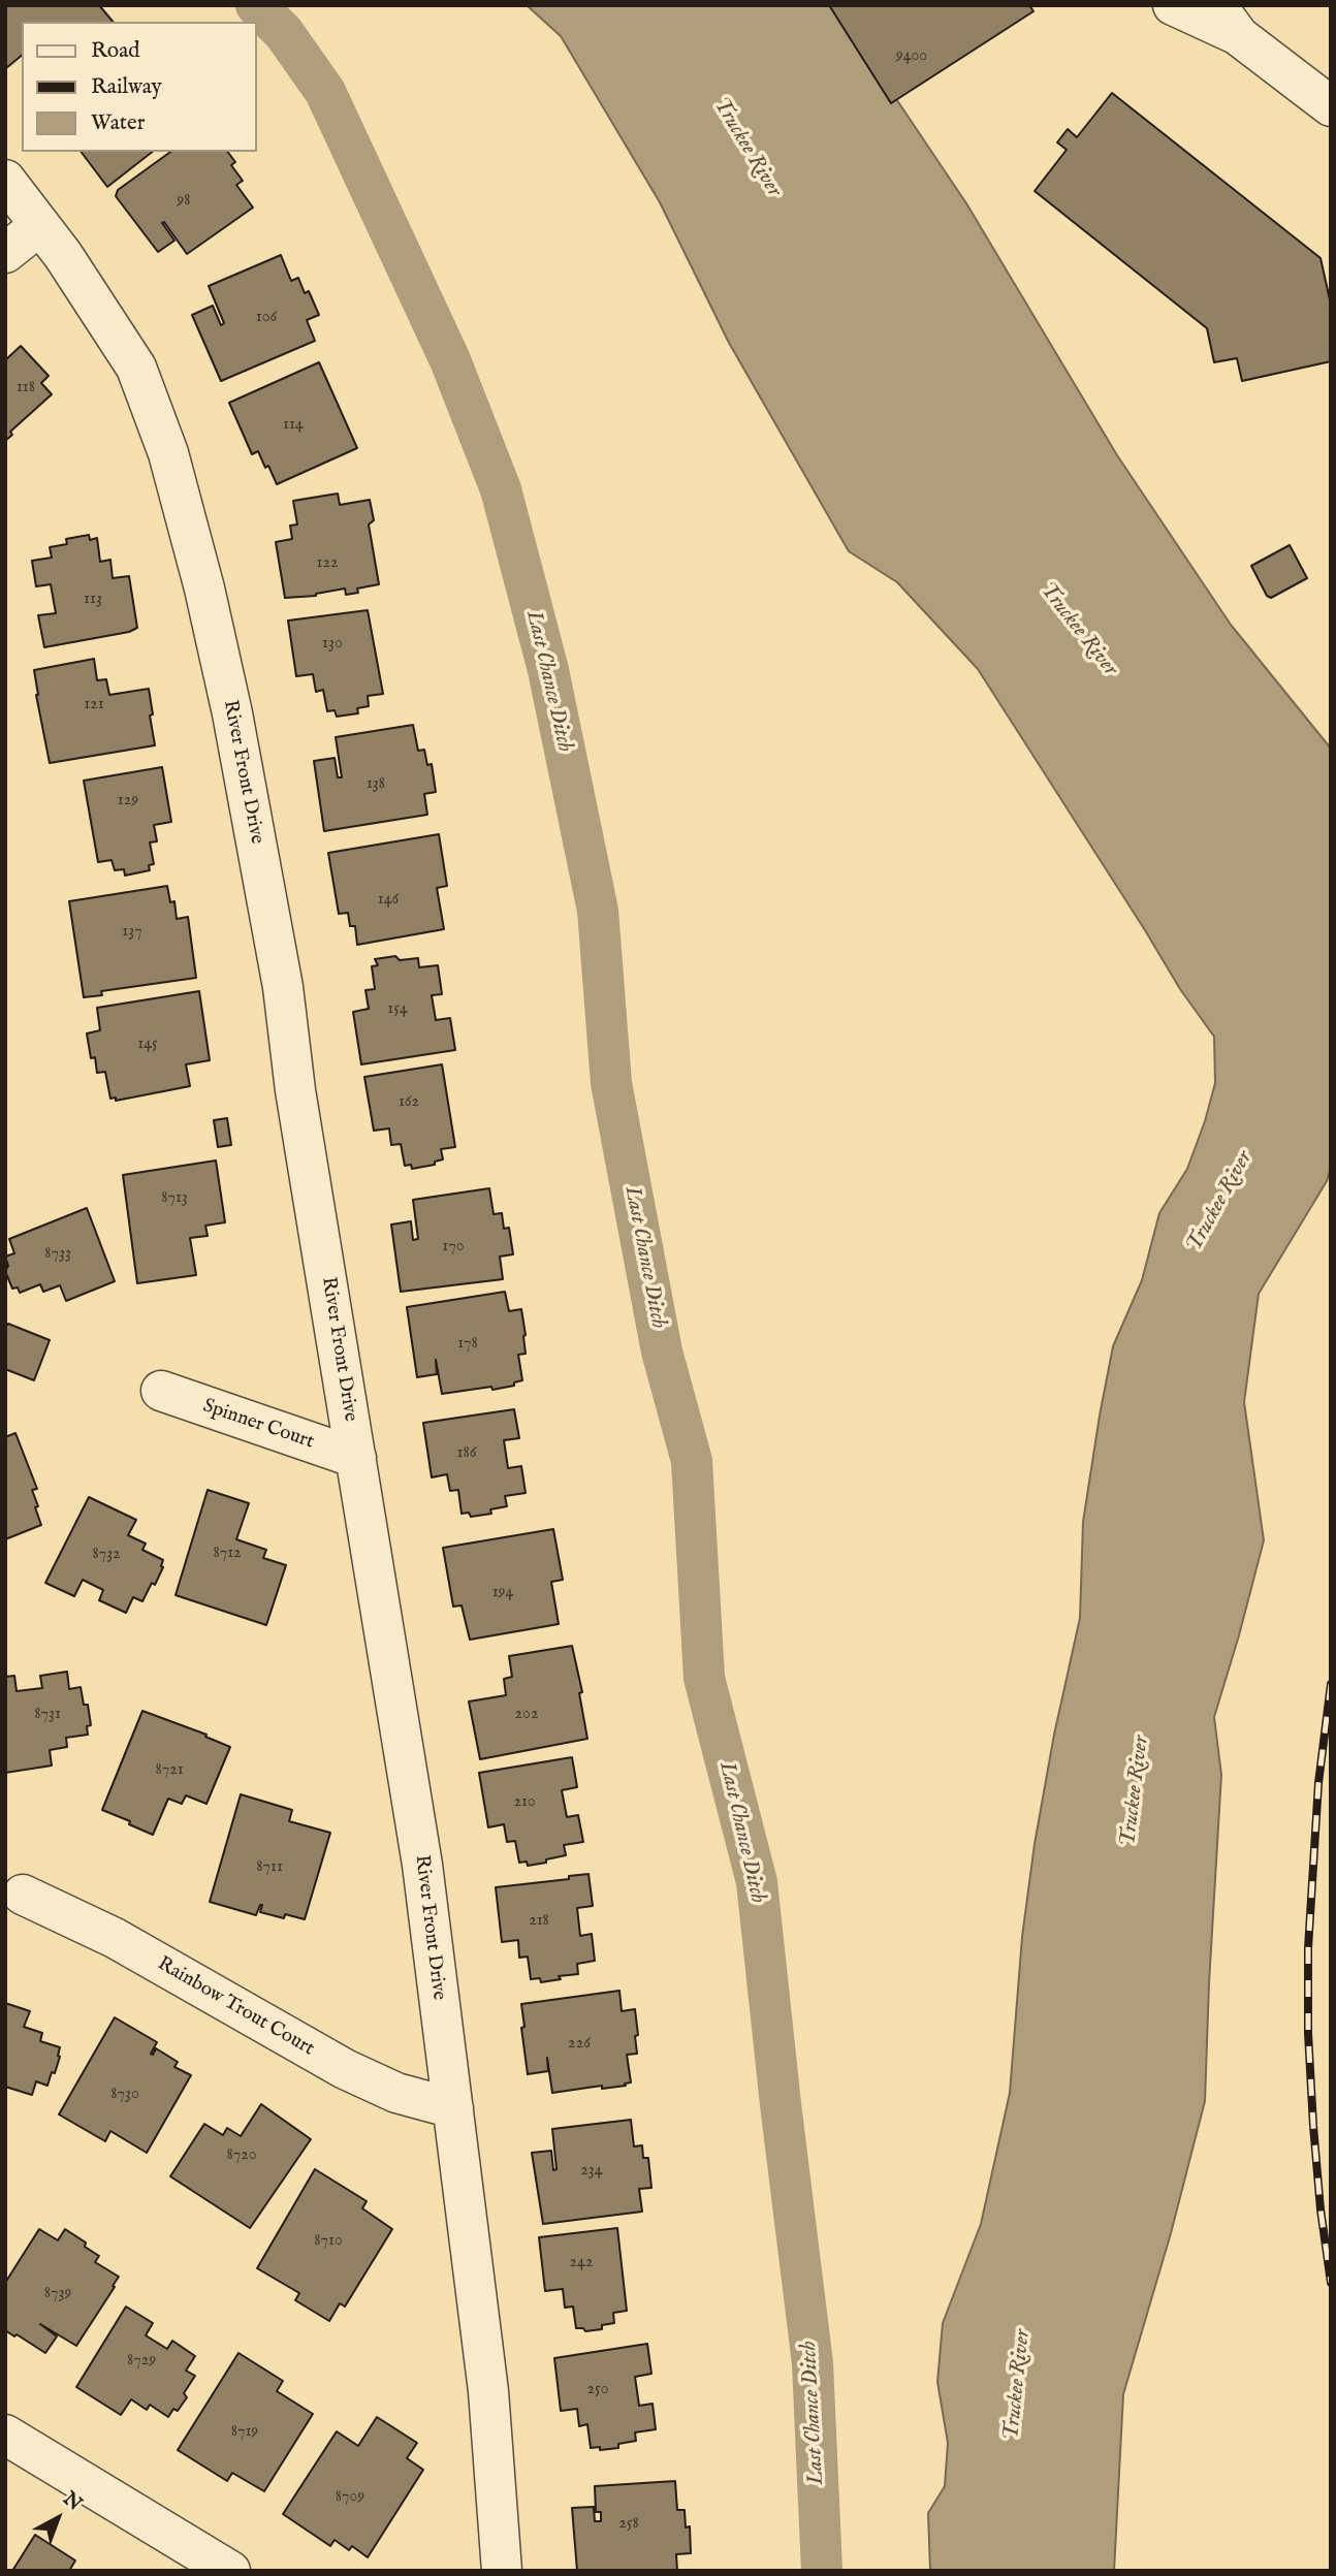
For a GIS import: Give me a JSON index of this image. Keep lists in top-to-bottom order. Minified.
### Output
{"streets":{"street":["River Front Drive","Spinner Court","Rainbow Trout Court"]},"crossings":[["River Front Drive","Spinner Court"],["River Front Drive","Rainbow Trout Court"]],"water":["Truckee River","Last Chance Ditch"],"house_numbers":["9400","98","106","118","114","122","113","130","121","138","129","146","137","154","145","162","8713","170","8733","178","186","8712","8732","194","8731","202","8721","210","8711","218","226","8730","8720","234","8710","242","8739","8729","250","8719","8709","258"],"legend":["Road","Railway","Water"],"north":"top right"}
